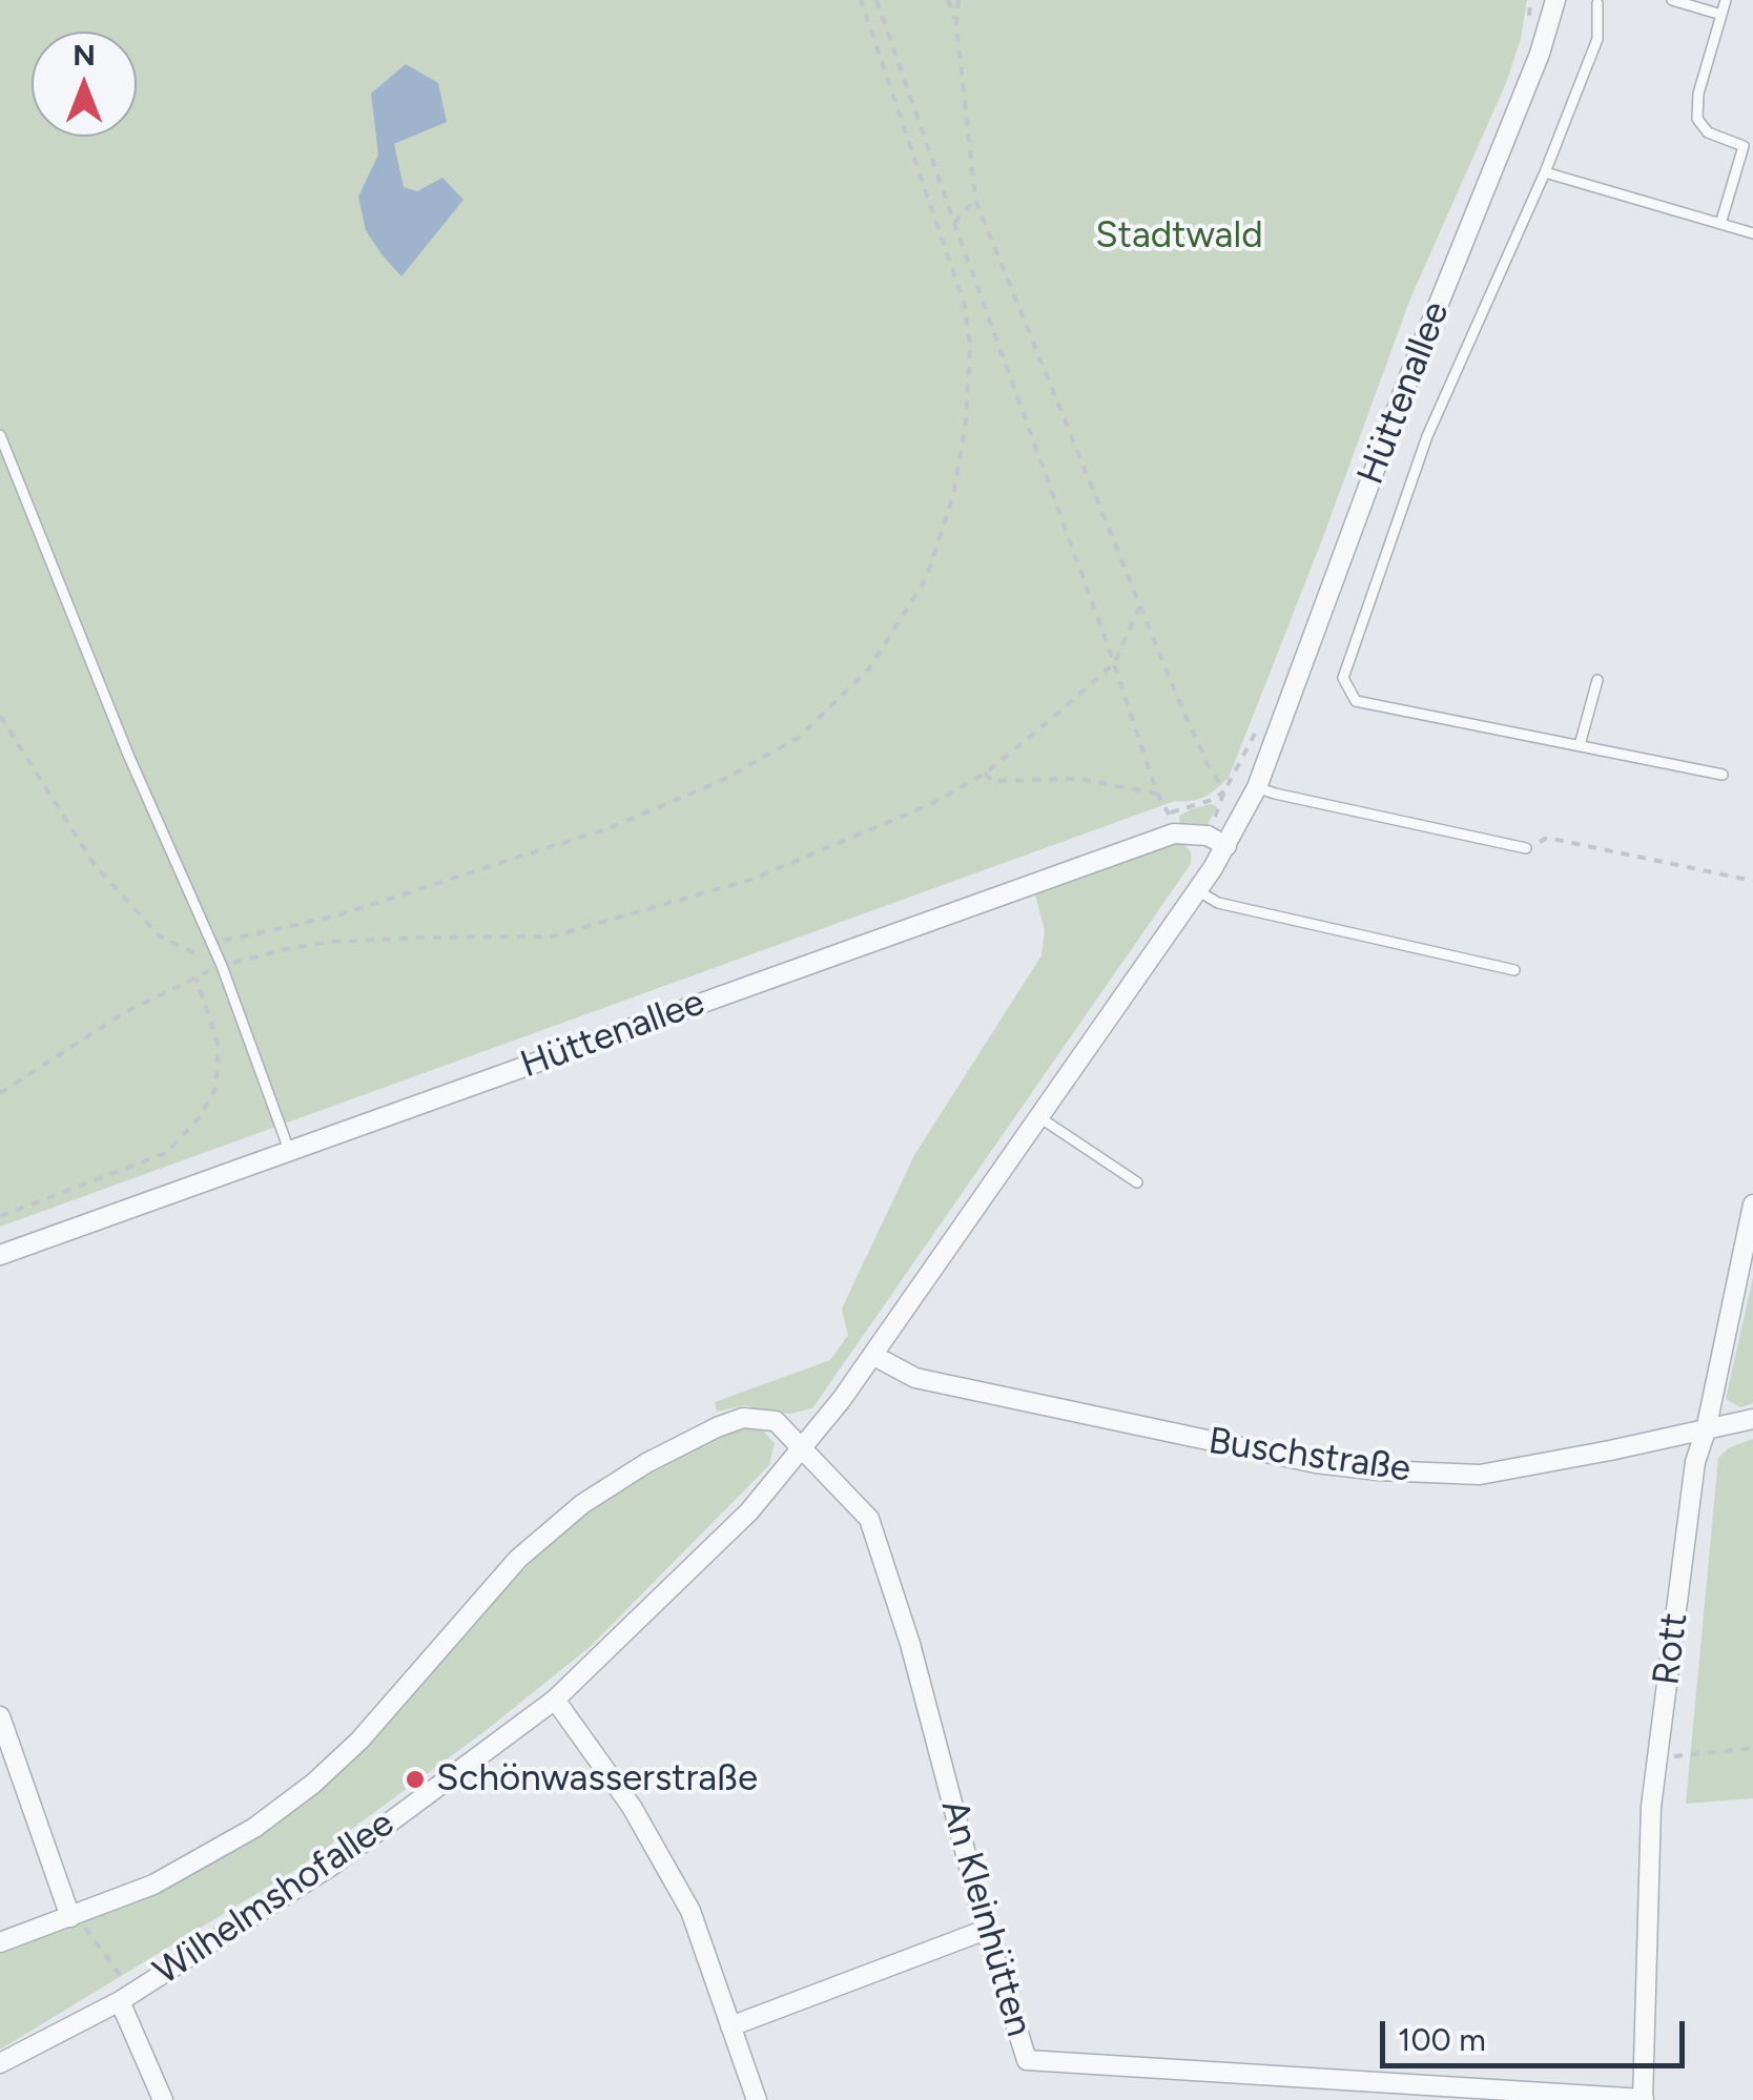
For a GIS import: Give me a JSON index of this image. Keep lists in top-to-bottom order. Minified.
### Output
{"streets":{"street":["Hüttenallee","Buschstraße","Rott","Wilhelmshofallee","An Kleinhütten"]},"crossings":[["Hüttenallee","Buschstraße"],["Hüttenallee","Wilhelmshofallee"],["Buschstraße","Rott"],["Buschstraße","Wilhelmshofallee"],["Rott","An Kleinhütten"],["Wilhelmshofallee","An Kleinhütten"]],"parks":["Stadtwald"],"places":["Schönwasserstraße"],"scale_bar":"100 m","north":"top"}
